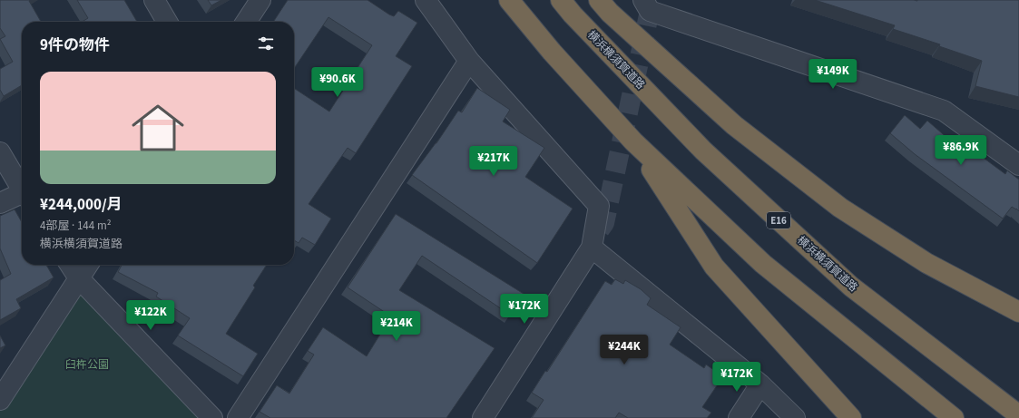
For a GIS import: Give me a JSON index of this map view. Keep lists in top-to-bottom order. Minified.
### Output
{"streets":{"highway":["横浜横須賀道路","E16"]},"parks":["臼杵公園"],"page":{"heading":"9件の物件","price":["¥149K","¥90.6K","¥86.9K","¥217K","¥172K","¥122K","¥214K","¥244K","¥172K"],"list":[{"name":"¥244,000/月","note":"4部屋 · 144 m² · 横浜横須賀道路"}]}}
